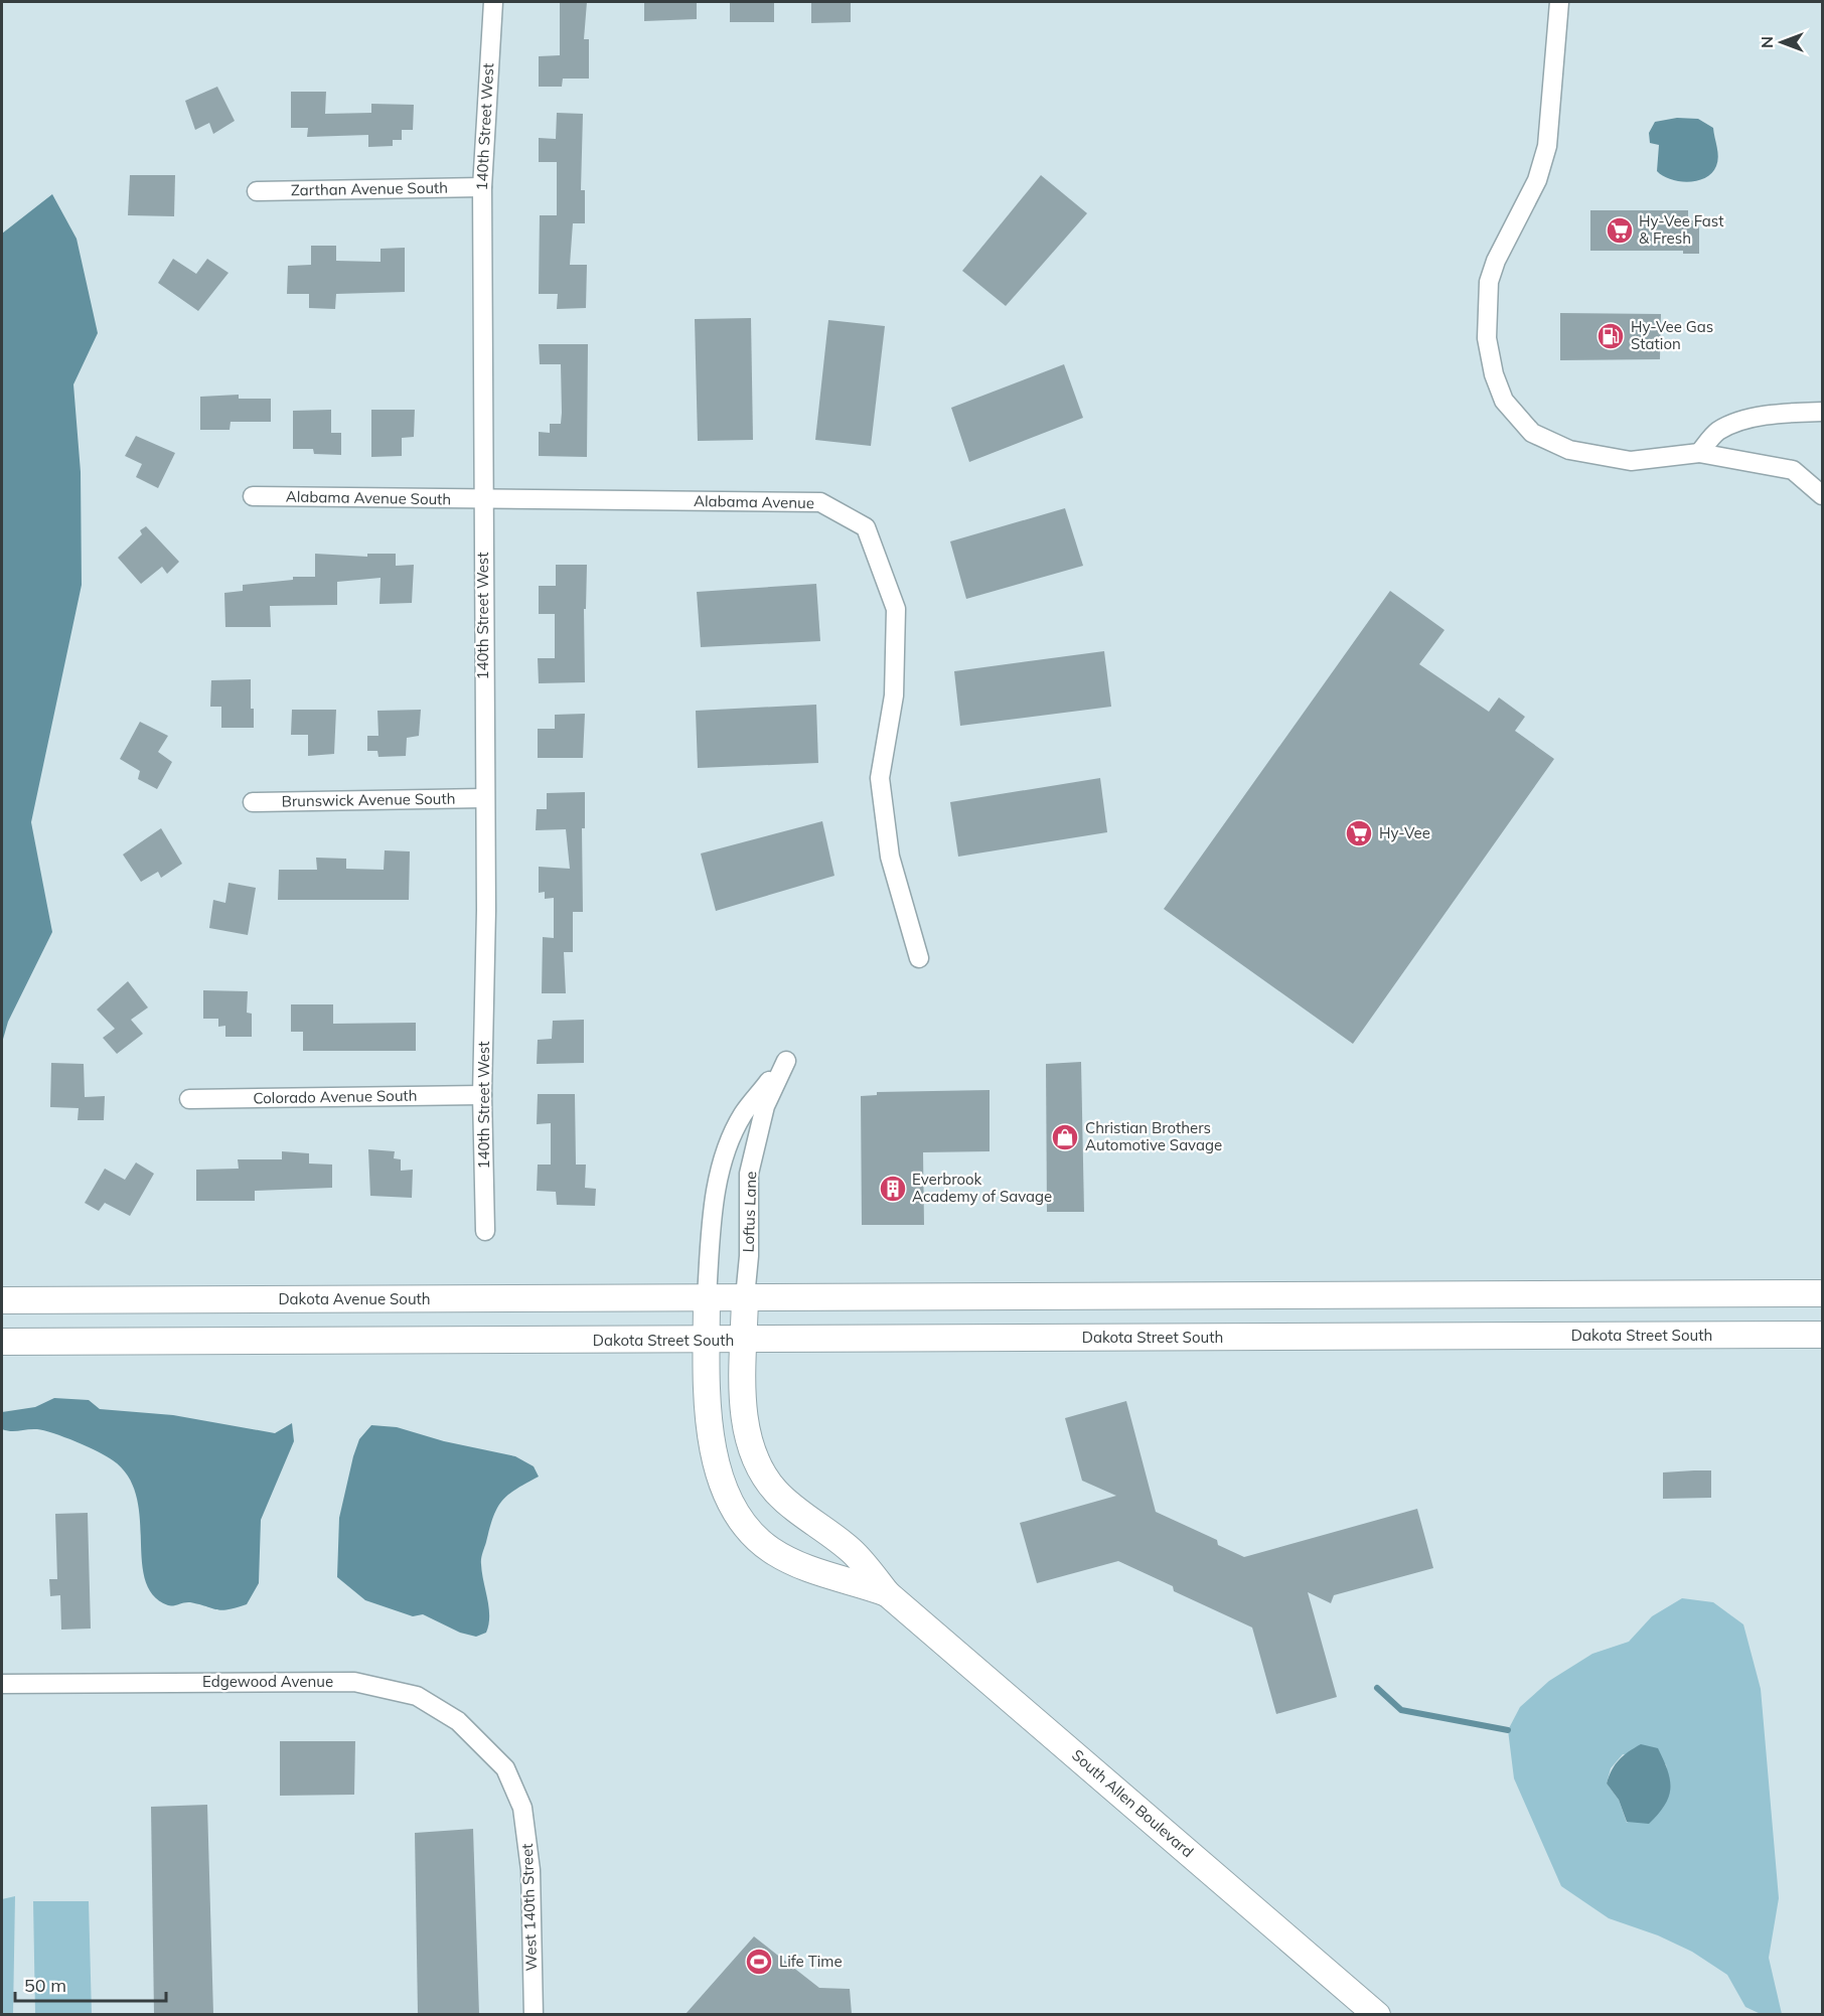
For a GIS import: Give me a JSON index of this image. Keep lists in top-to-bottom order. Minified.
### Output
{"streets":{"main road":["Dakota Avenue South","Dakota Street South","South Allen Boulevard"],"street":["140th Street West","Zarthan Avenue South","Alabama Avenue South","Alabama Avenue","Brunswick Avenue South","Colorado Avenue South","Loftus Lane","Edgewood Avenue","West 140th Street"]},"crossings":[["140th Street West","Zarthan Avenue South"],["140th Street West","Alabama Avenue South"],["140th Street West","Alabama Avenue"],["140th Street West","Brunswick Avenue South"],["140th Street West","Colorado Avenue South"],["Alabama Avenue South","Alabama Avenue"],["Loftus Lane","Dakota Avenue South"],["Loftus Lane","South Allen Boulevard"],["Dakota Avenue South","South Allen Boulevard"],["Dakota Street South","South Allen Boulevard"],["Edgewood Avenue","West 140th Street"]],"places":{"supermarket":["Hy-Vee Fast & Fresh","Hy-Vee"],"fuel station":["Hy-Vee Gas Station"],"shop":["Christian Brothers Automotive Savage"],"building":["Everbrook Academy of Savage"],"sports":["Life Time"]},"scale_bar":"50 m","north":"left"}
